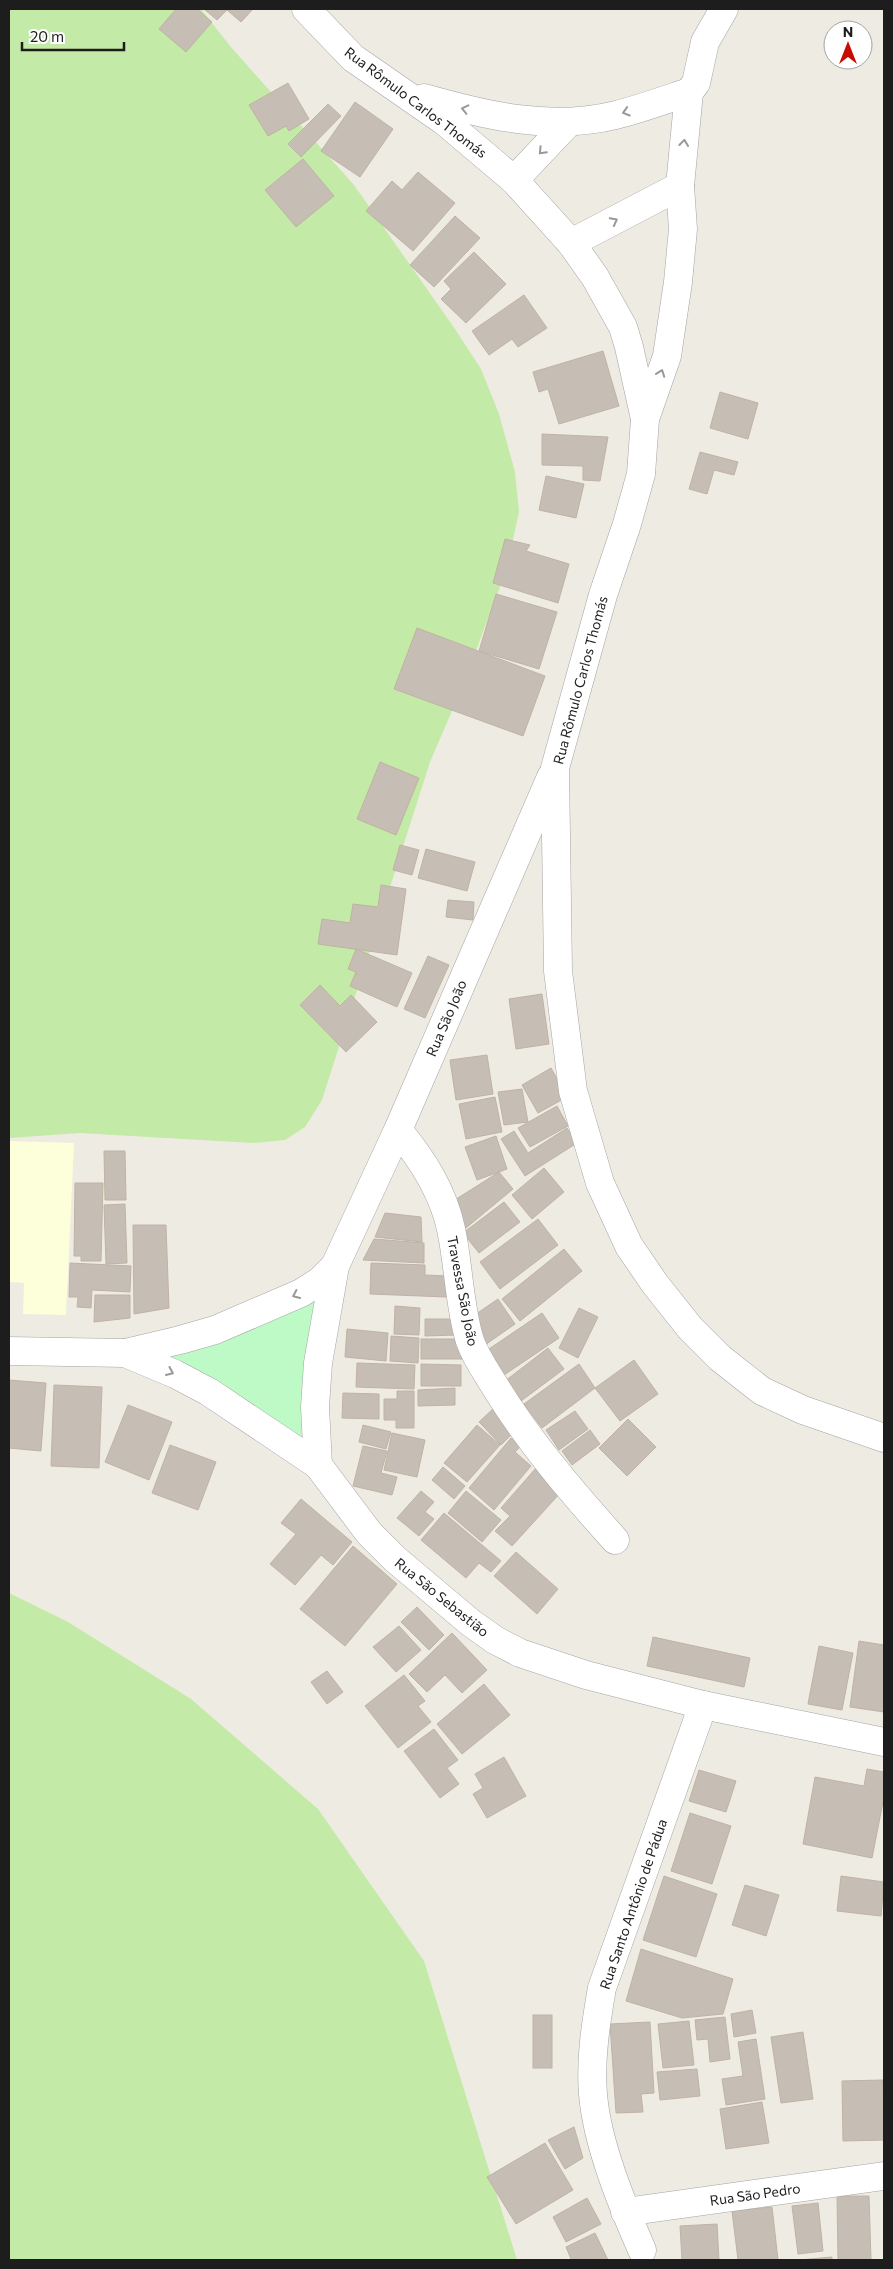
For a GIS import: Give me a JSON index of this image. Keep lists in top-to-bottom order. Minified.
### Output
{"streets":{"street":["Rua Rômulo Carlos Thomás","Rua São João","Travessa São João","Rua São Sebastião","Rua Santo Antônio de Pádua","Rua São Pedro"]},"crossings":[["Rua Rômulo Carlos Thomás","Rua São João"],["Rua São João","Travessa São João"],["Rua São Sebastião","Rua Santo Antônio de Pádua"],["Rua Santo Antônio de Pádua","Rua São Pedro"]],"scale_bar":"20 m","north":"top"}
